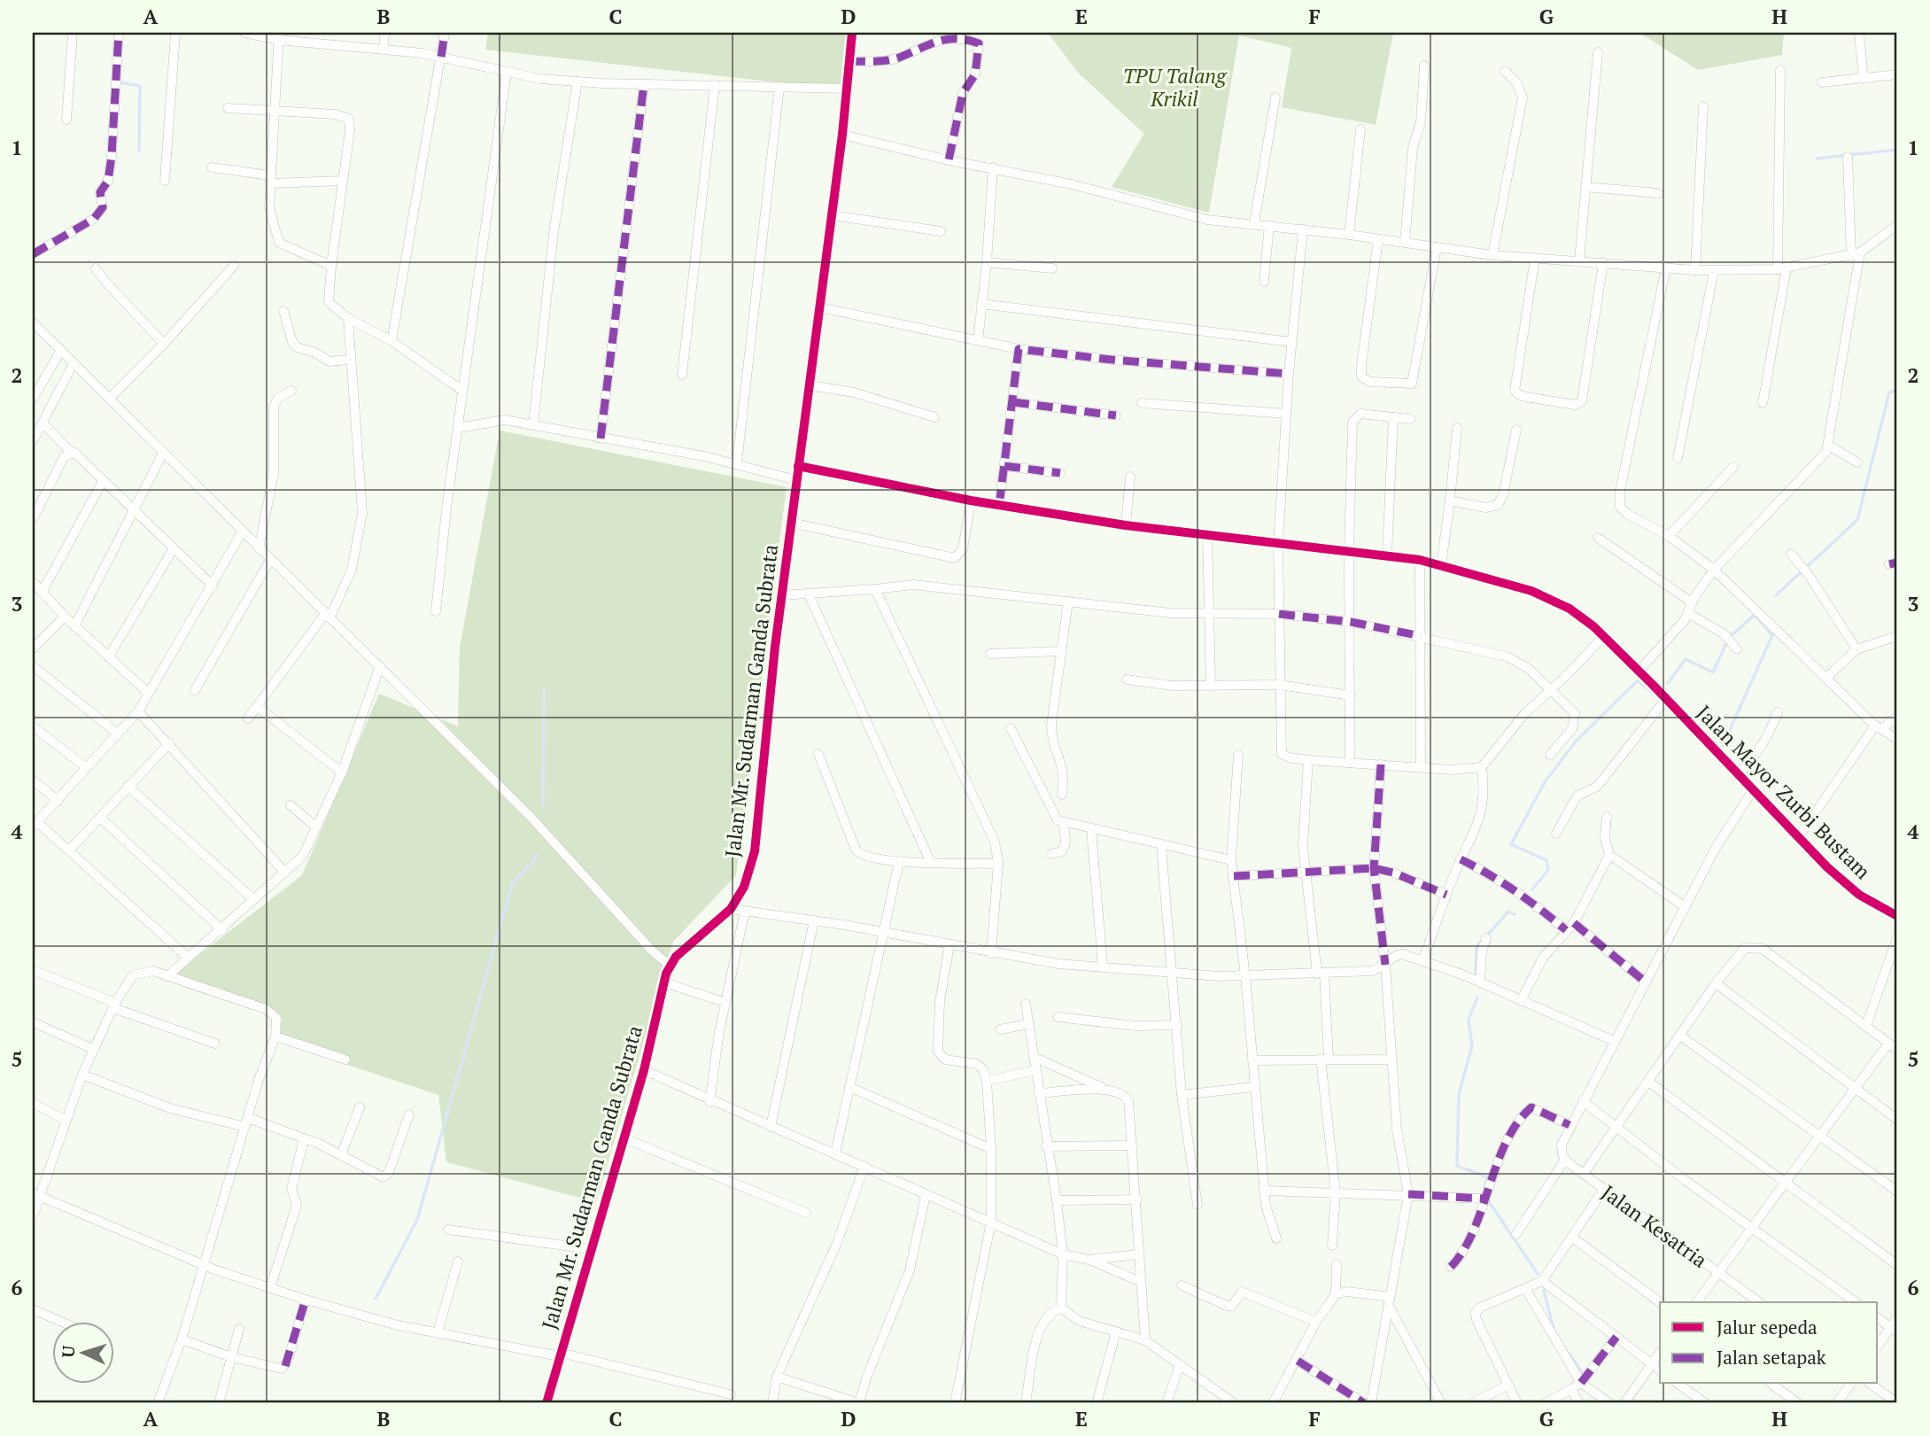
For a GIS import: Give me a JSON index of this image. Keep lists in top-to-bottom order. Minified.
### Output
{"streets":{"street":["Jalan Mr. Sudarman Ganda Subrata","Jalan Mayor Zurbi Bustam","Jalan Kesatria"]},"crossings":[["Jalan Mr. Sudarman Ganda Subrata","Jalan Mayor Zurbi Bustam"]],"parks":["TPU Talang Krikil"],"legend":["Jalur sepeda","Jalan setapak"],"north":"left","grid":{"columns":["A","B","C","D","E","F","G","H"],"rows":["1","2","3","4","5","6"]}}
